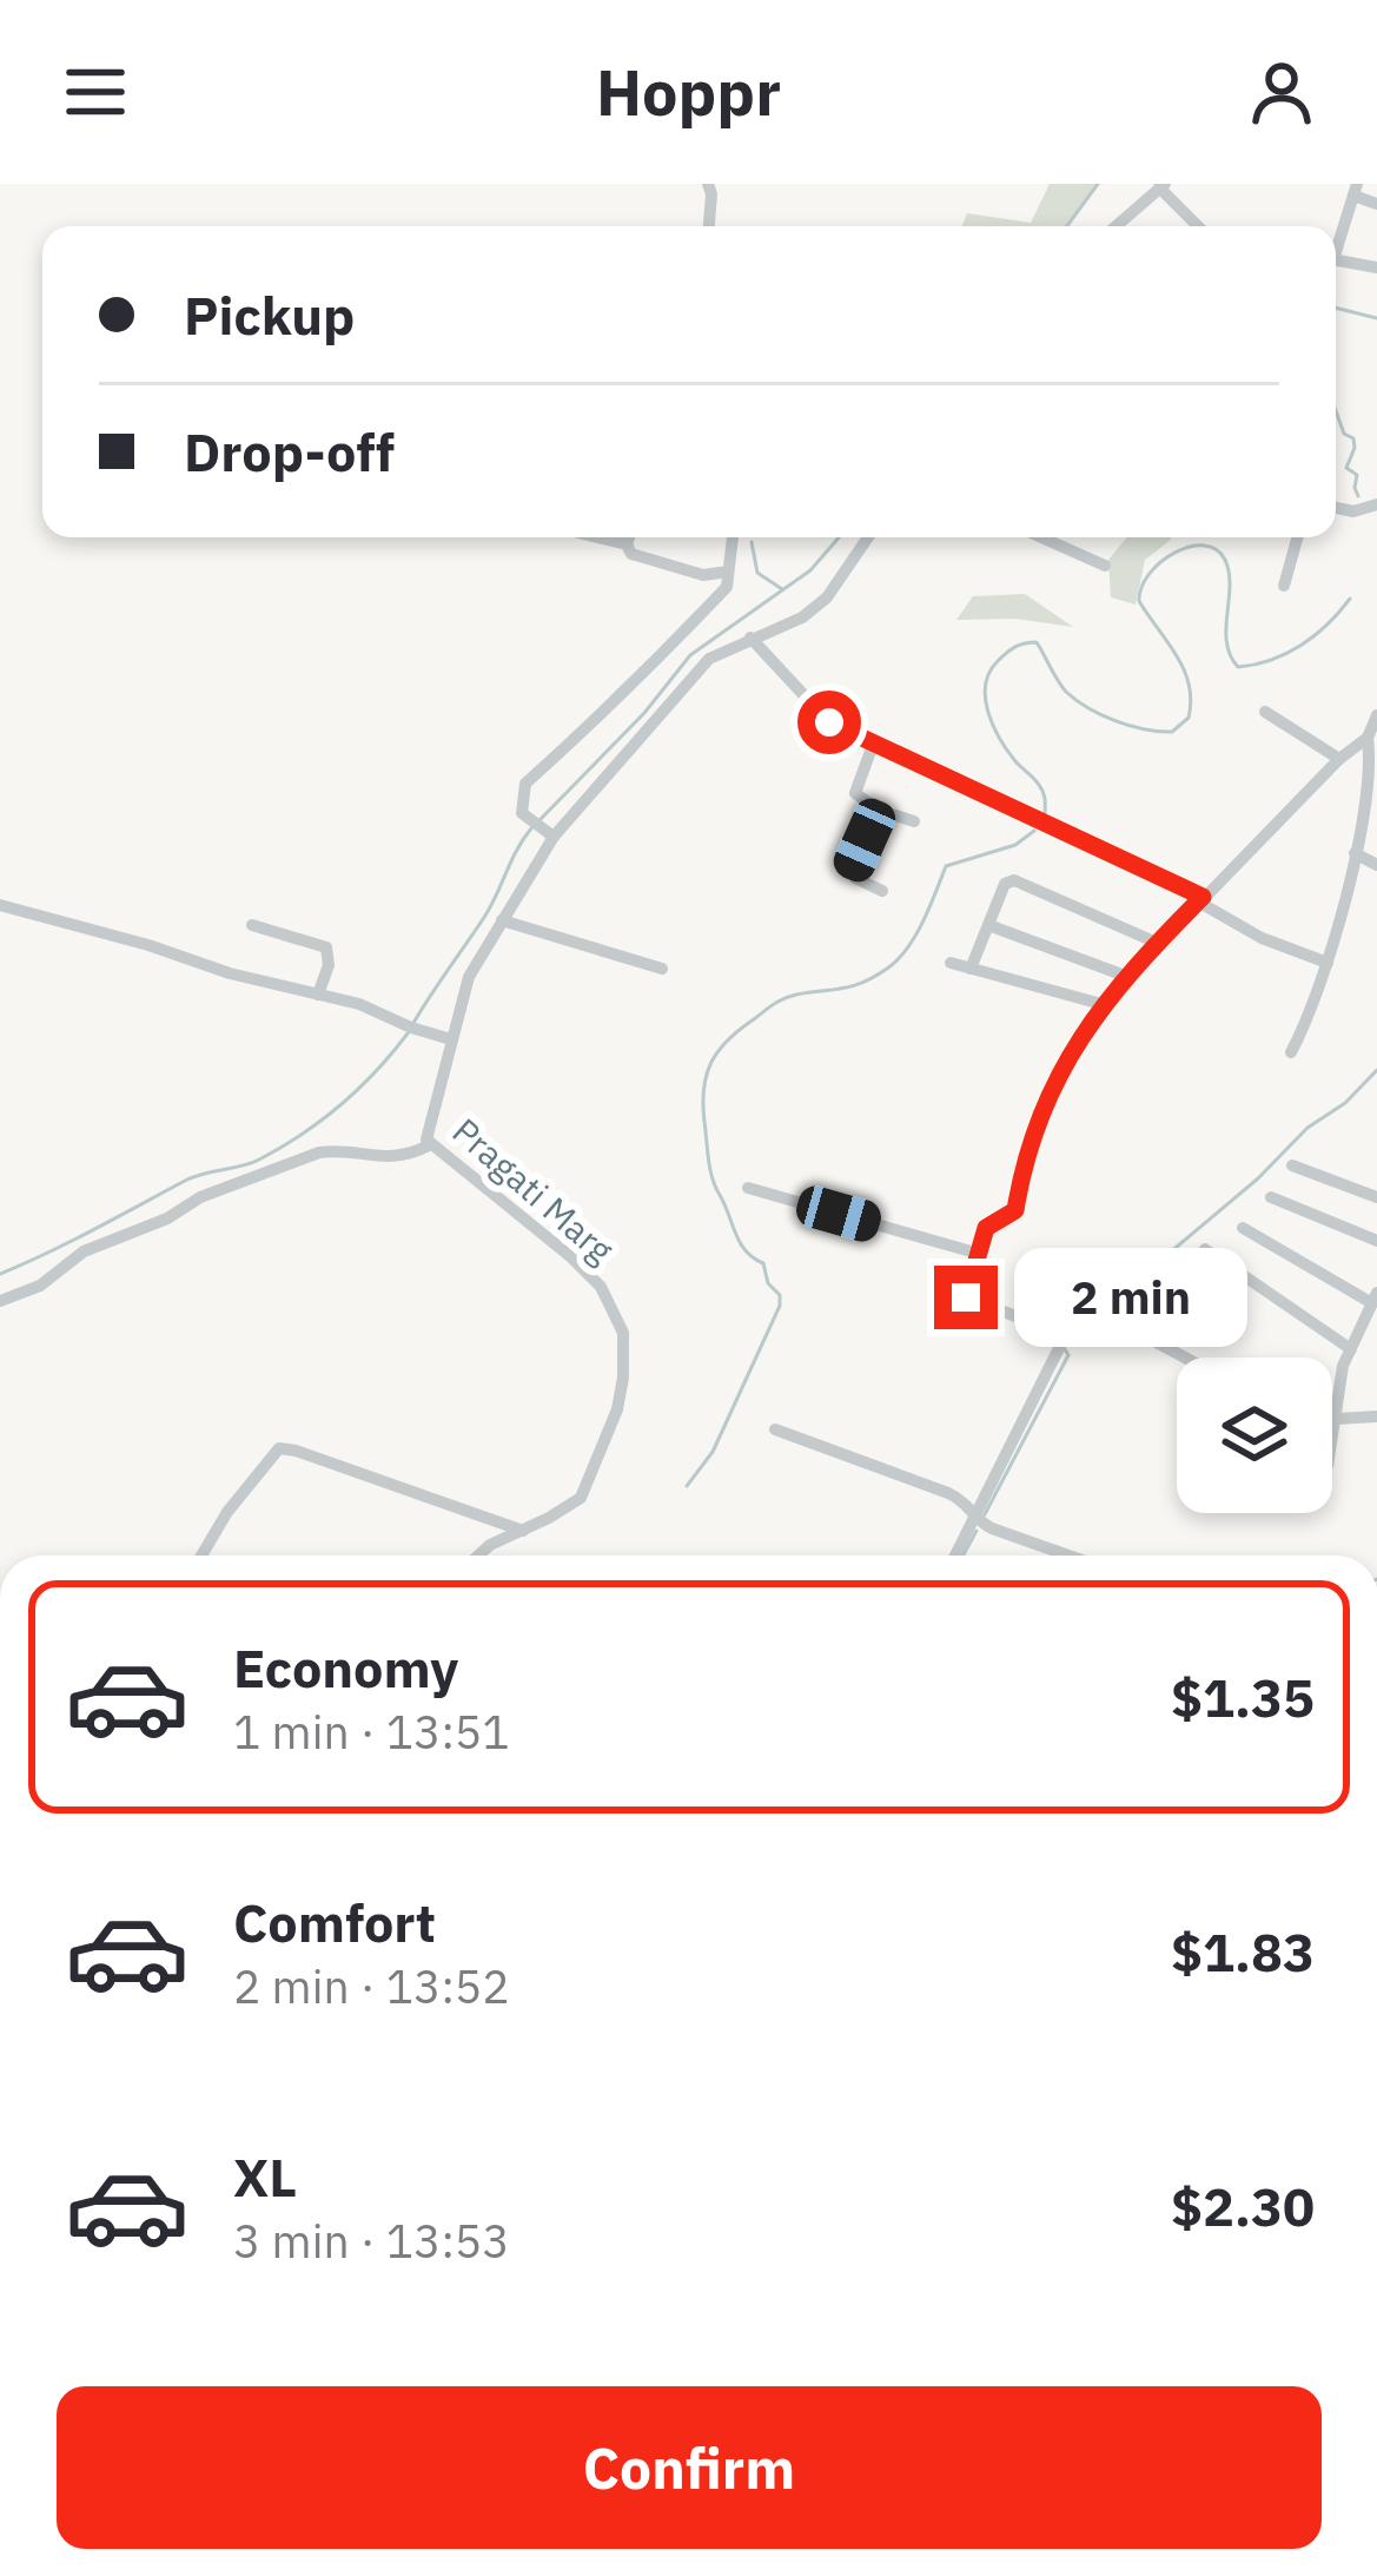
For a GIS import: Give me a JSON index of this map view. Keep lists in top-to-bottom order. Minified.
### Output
{"streets":{"street":["Pragati Marg"]},"page":{"header":"Hoppr","banner":["Pickup","Drop-off"],"bubble":"2 min","list":[{"name":"Economy","note":"1 min · 13:51","value":"$1.35"},{"name":"Comfort","note":"2 min · 13:52","value":"$1.83"},{"name":"XL","note":"3 min · 13:53","value":"$2.30"}],"buttons":"Confirm"}}
